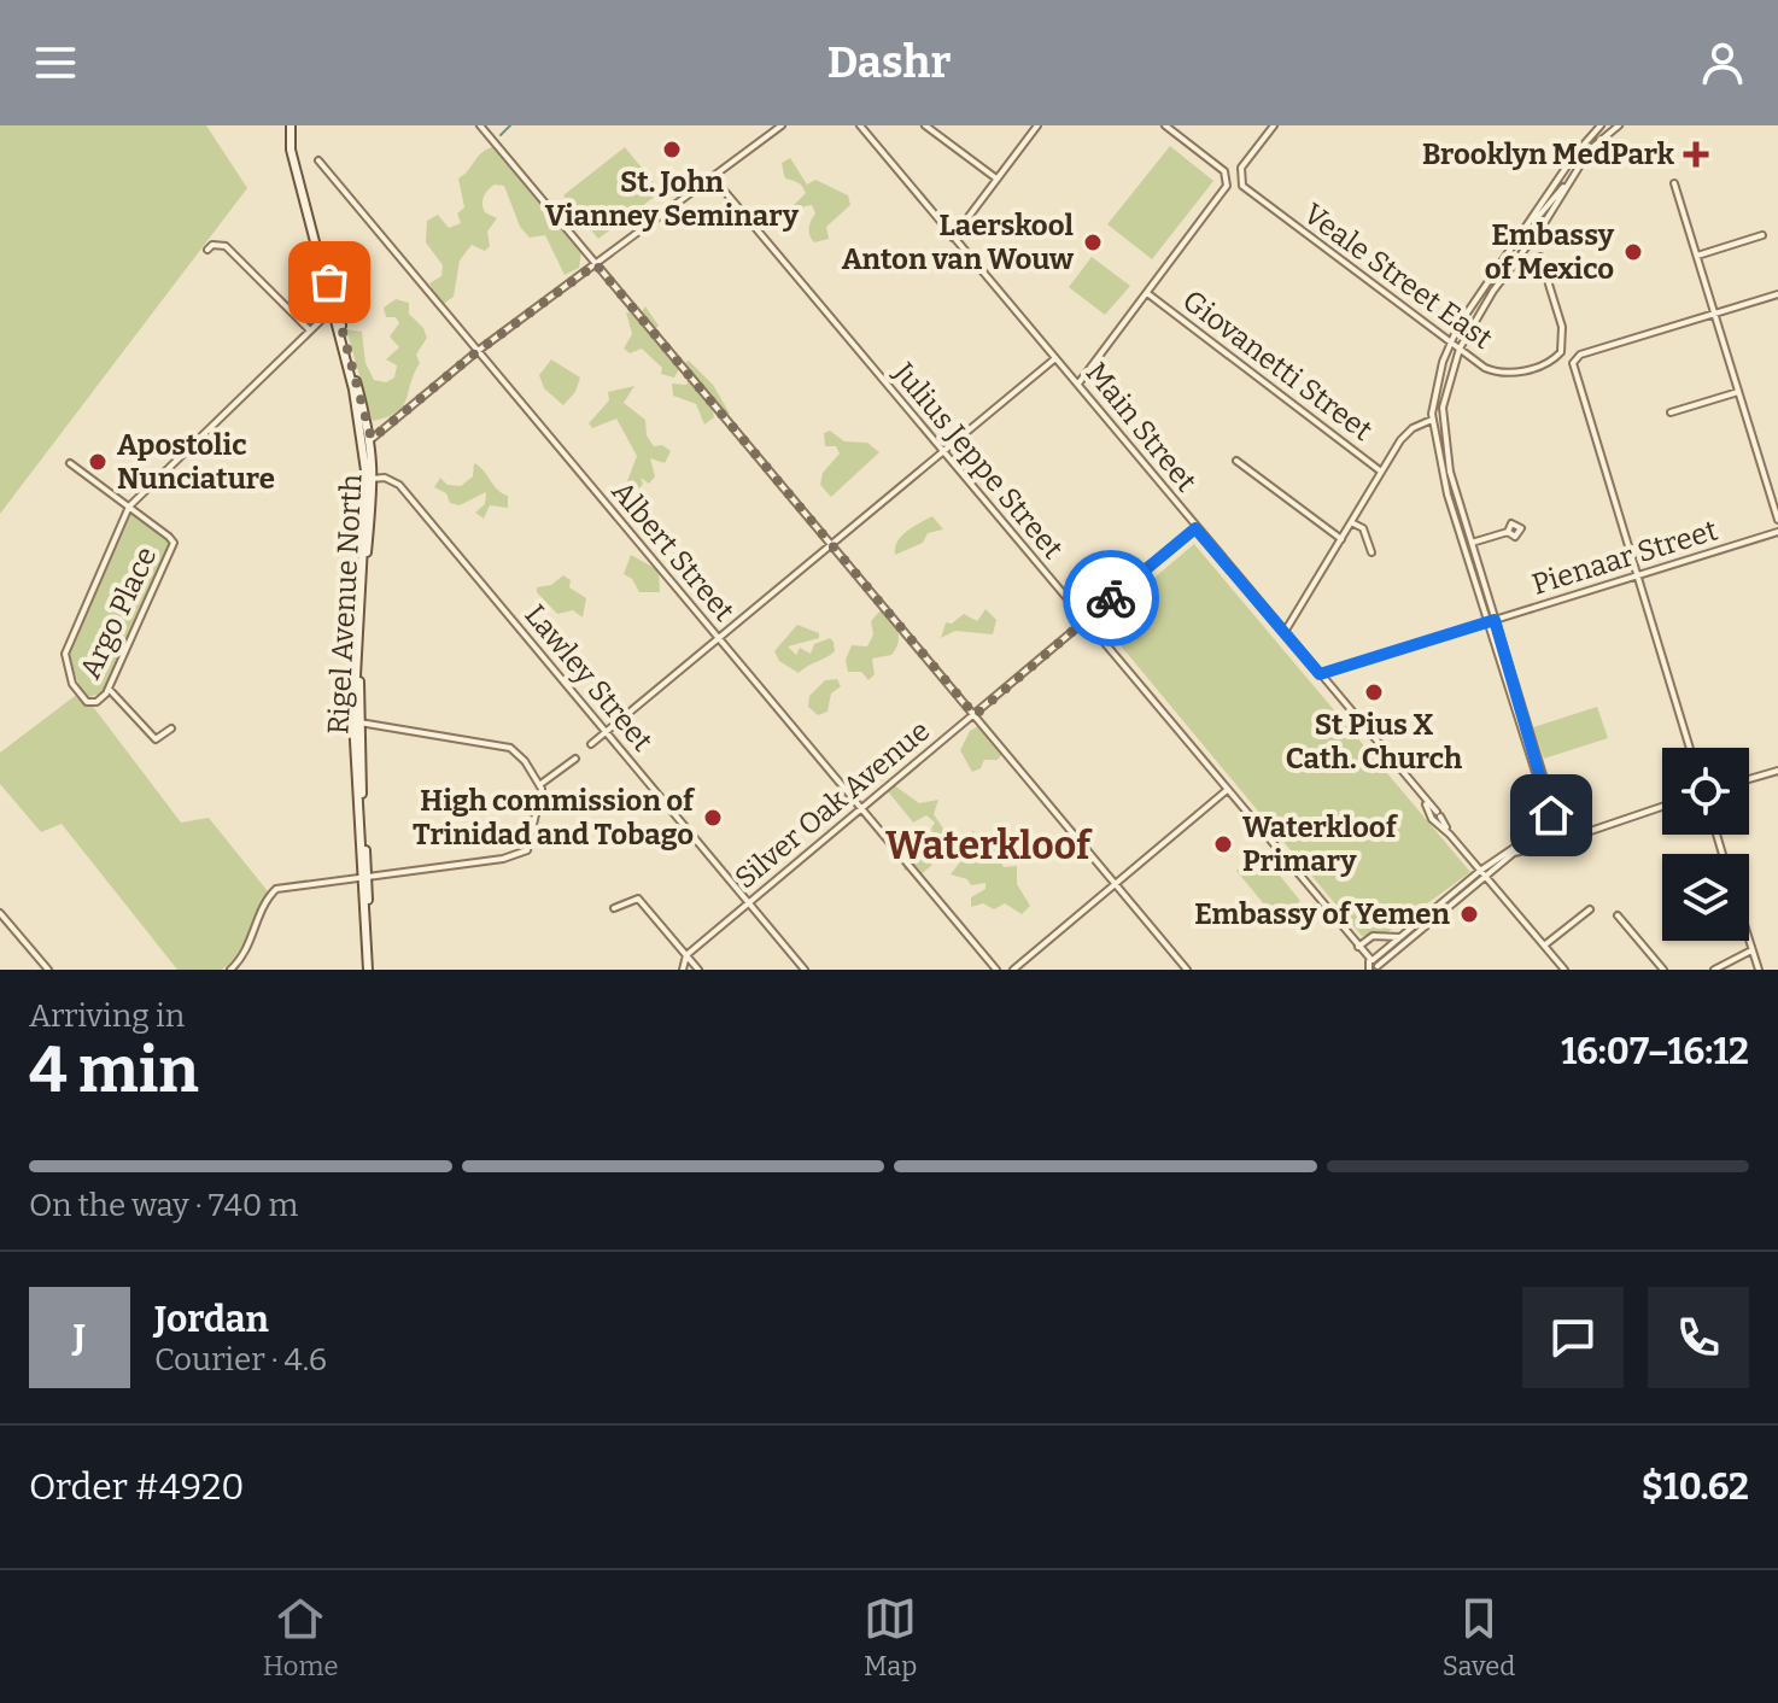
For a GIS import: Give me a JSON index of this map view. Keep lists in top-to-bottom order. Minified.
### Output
{"streets":{"main road":["Rigel Avenue North"],"street":["Veale Street East","Giovanetti Street","Main Street","Julius Jeppe Street","Albert Street","Pienaar Street","Argo Place","Lawley Street","Silver Oak Avenue"]},"crossings":[["Main Street","Pienaar Street"],["Main Street","Silver Oak Avenue"],["Julius Jeppe Street","Silver Oak Avenue"],["Albert Street","Silver Oak Avenue"],["Rigel Avenue North","Lawley Street"],["Lawley Street","Silver Oak Avenue"]],"districts":["Waterkloof"],"places":{"other":["St. John Vianney Seminary","Laerskool Anton van Wouw","Embassy of Mexico","Apostolic Nunciature","St Pius X Cath. Church","High commission of Trinidad and Tobago","Waterkloof Primary","Embassy of Yemen"],"health":["Brooklyn MedPark"]},"page":{"header":"Dashr","heading":["4 min","Arriving in","16:07–16:12"],"panel":["Jordan","Courier · 4.6","Order #4920","$10.62"],"bar":"On the way · 740 m","round":"J","tabs":["Home","Map","Saved"]}}
